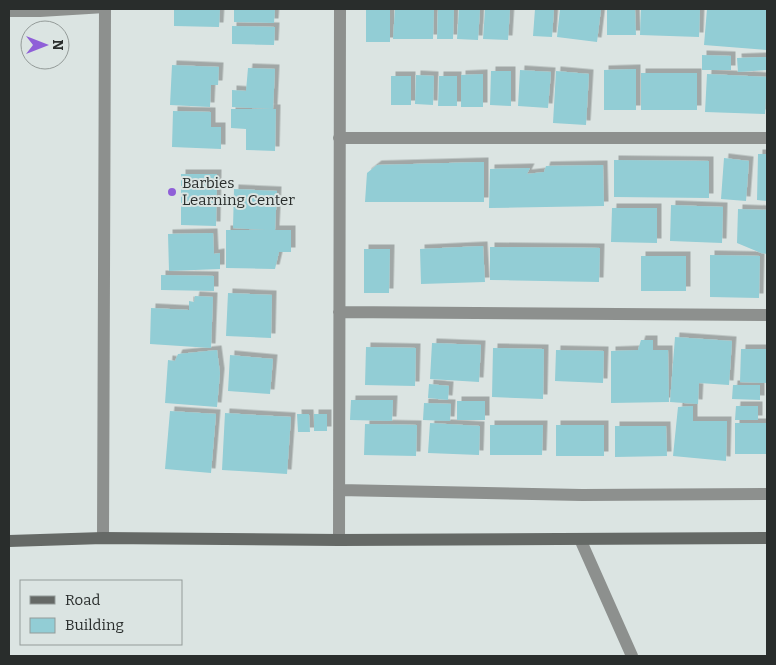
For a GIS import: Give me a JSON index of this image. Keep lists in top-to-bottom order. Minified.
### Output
{"places":["Barbies Learning Center"],"legend":["Road","Building"],"north":"right"}
